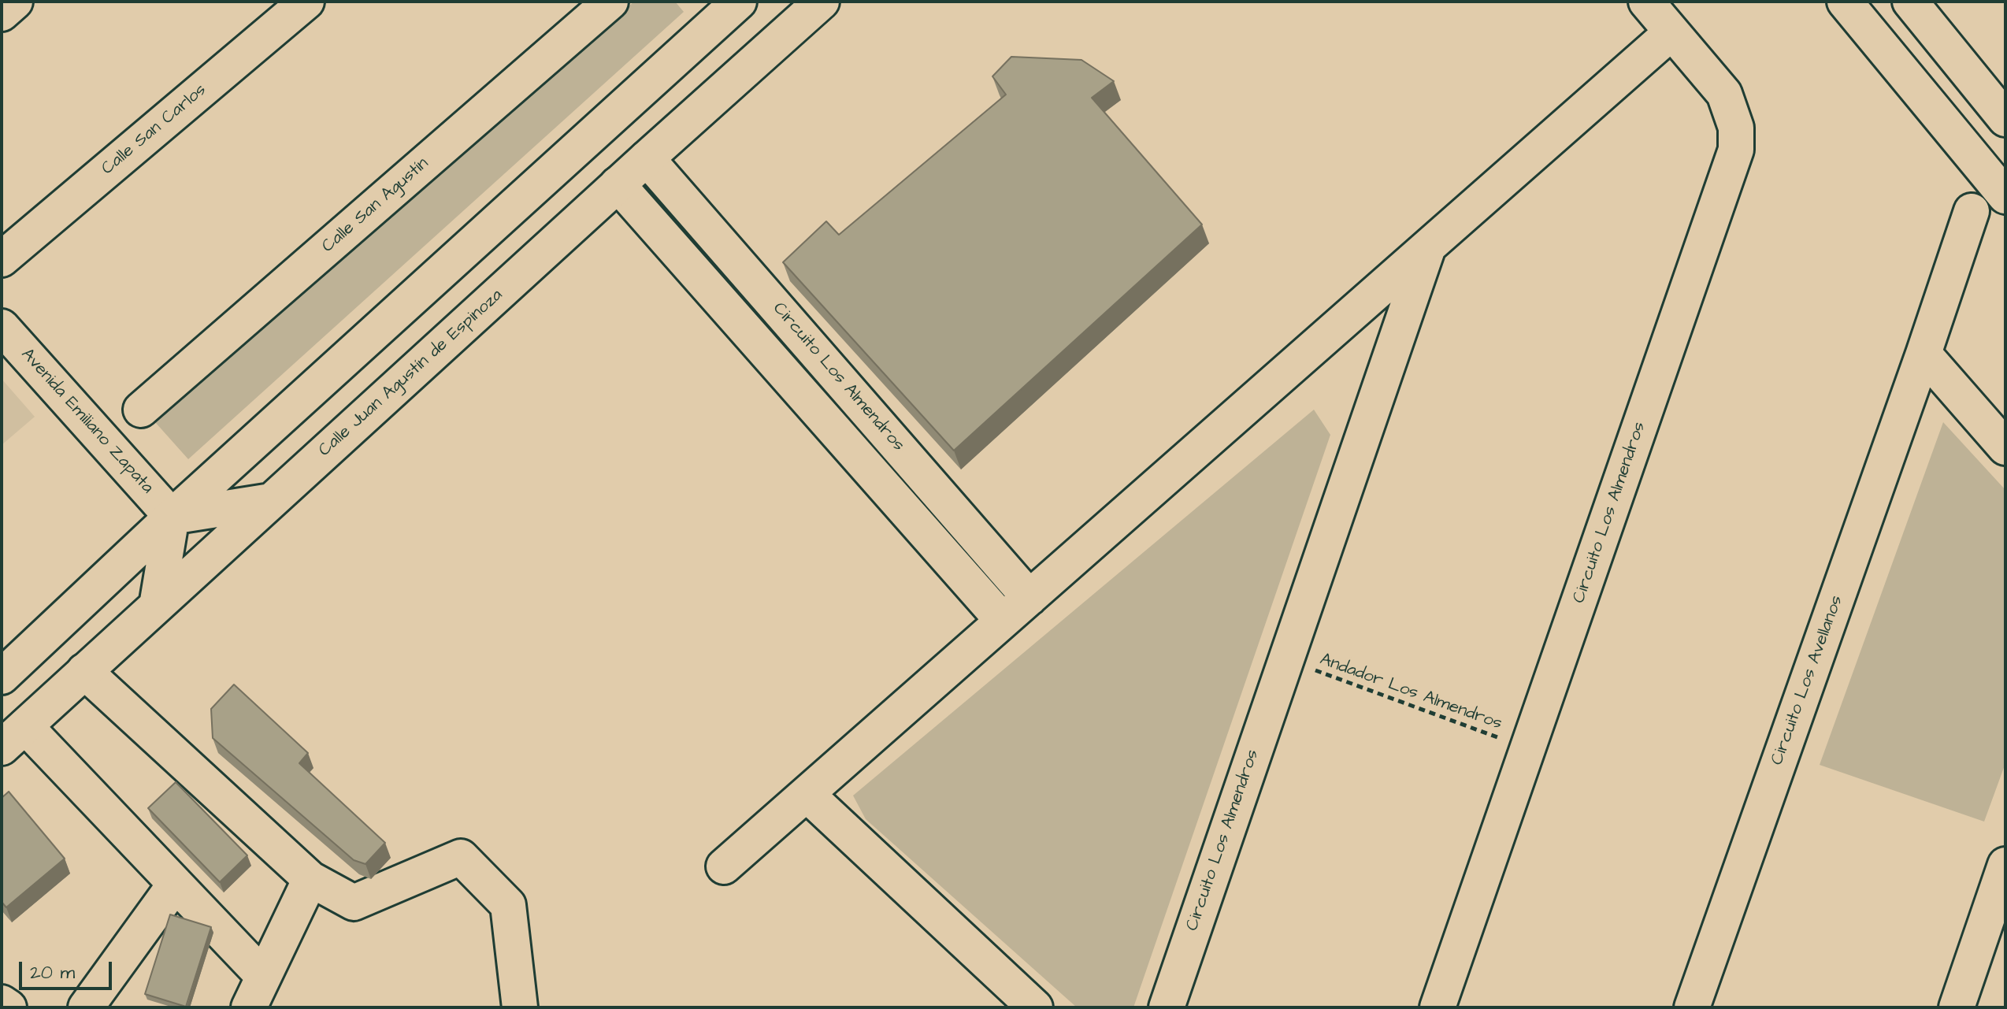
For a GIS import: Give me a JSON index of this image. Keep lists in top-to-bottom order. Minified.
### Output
{"streets":{"street":["Calle San Carlos","Calle San Agustín","Calle Juan Agustín de Espinoza","Circuito Los Almendros","Avenida Emiliano Zapata","Circuito Los Avellanos"],"path":["Andador Los Almendros"]},"crossings":[["Calle Juan Agustín de Espinoza","Circuito Los Almendros"],["Circuito Los Almendros","Andador Los Almendros"]],"scale_bar":"20 m"}
